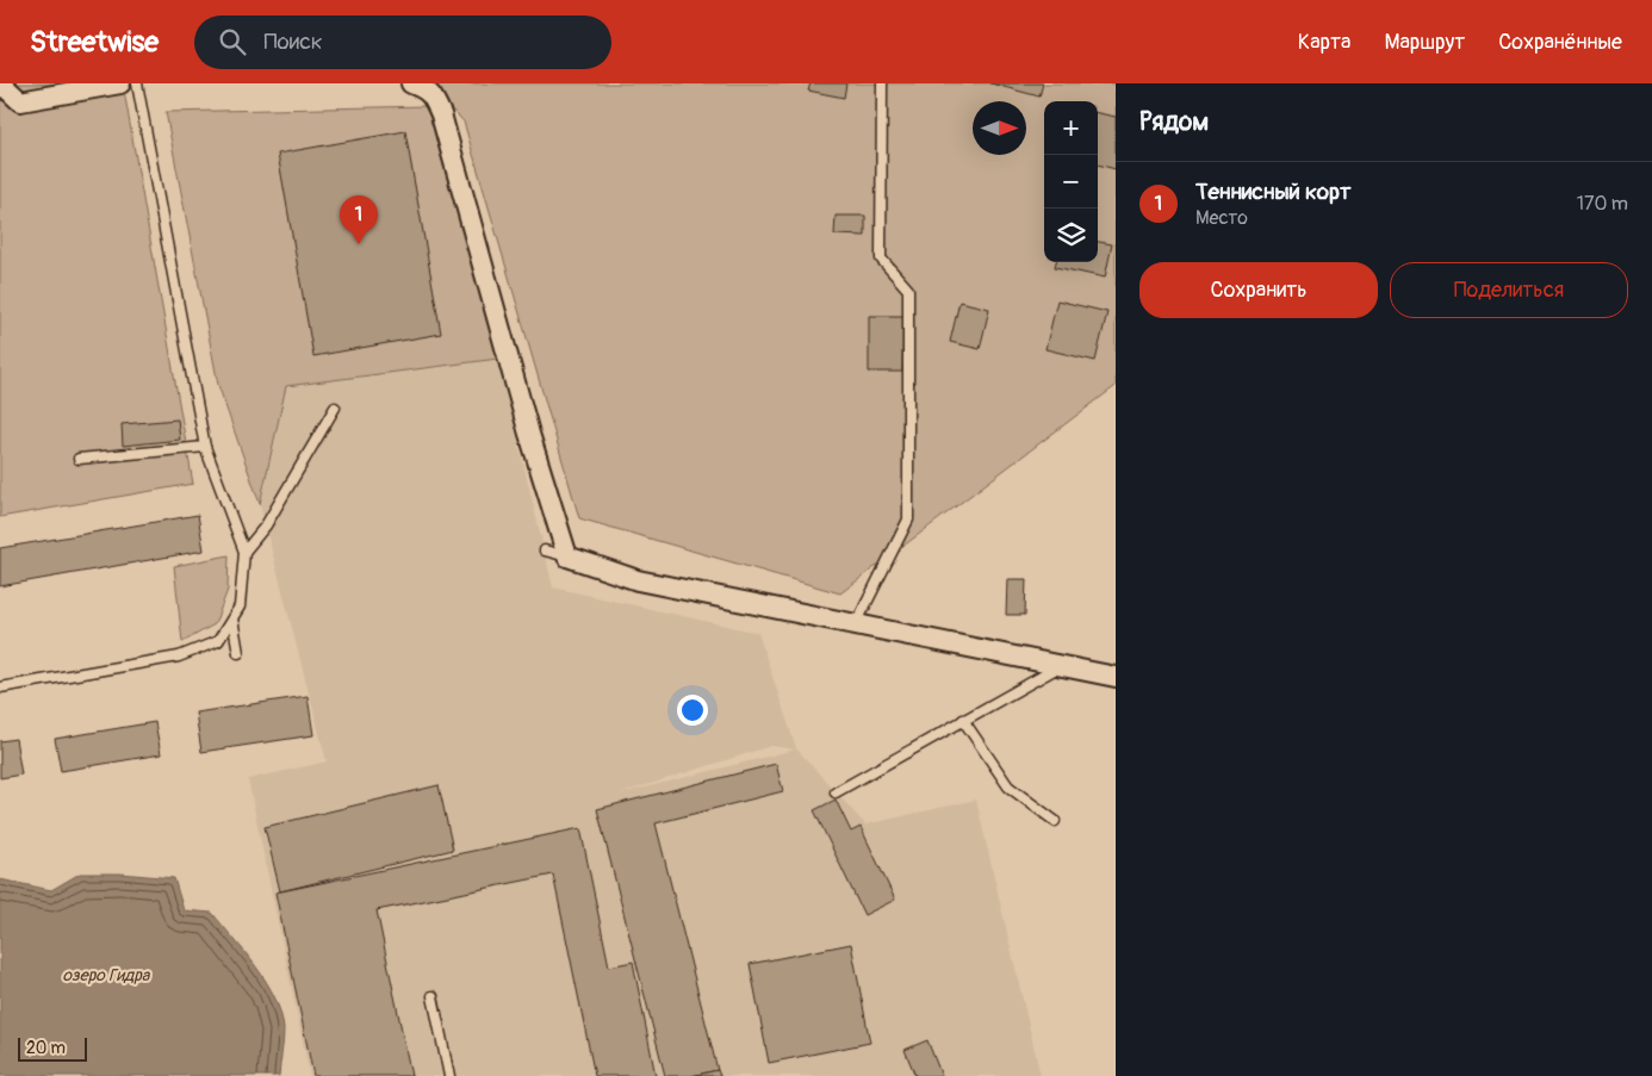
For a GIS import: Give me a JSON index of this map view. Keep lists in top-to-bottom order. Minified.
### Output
{"water":["озеро Гидра"],"scale_bar":"20 m","north":"right","page":{"header":"Streetwise","search":"Поиск","nav":["Карта","Маршрут","Сохранённые"],"heading":"Рядом","map_buttons":["+","−"],"list":[{"mark":"1","name":"Теннисный корт","note":"Место","value":"170 m"}],"pins":"1","buttons":["Сохранить","Поделиться"],"scale":"20 m"}}
